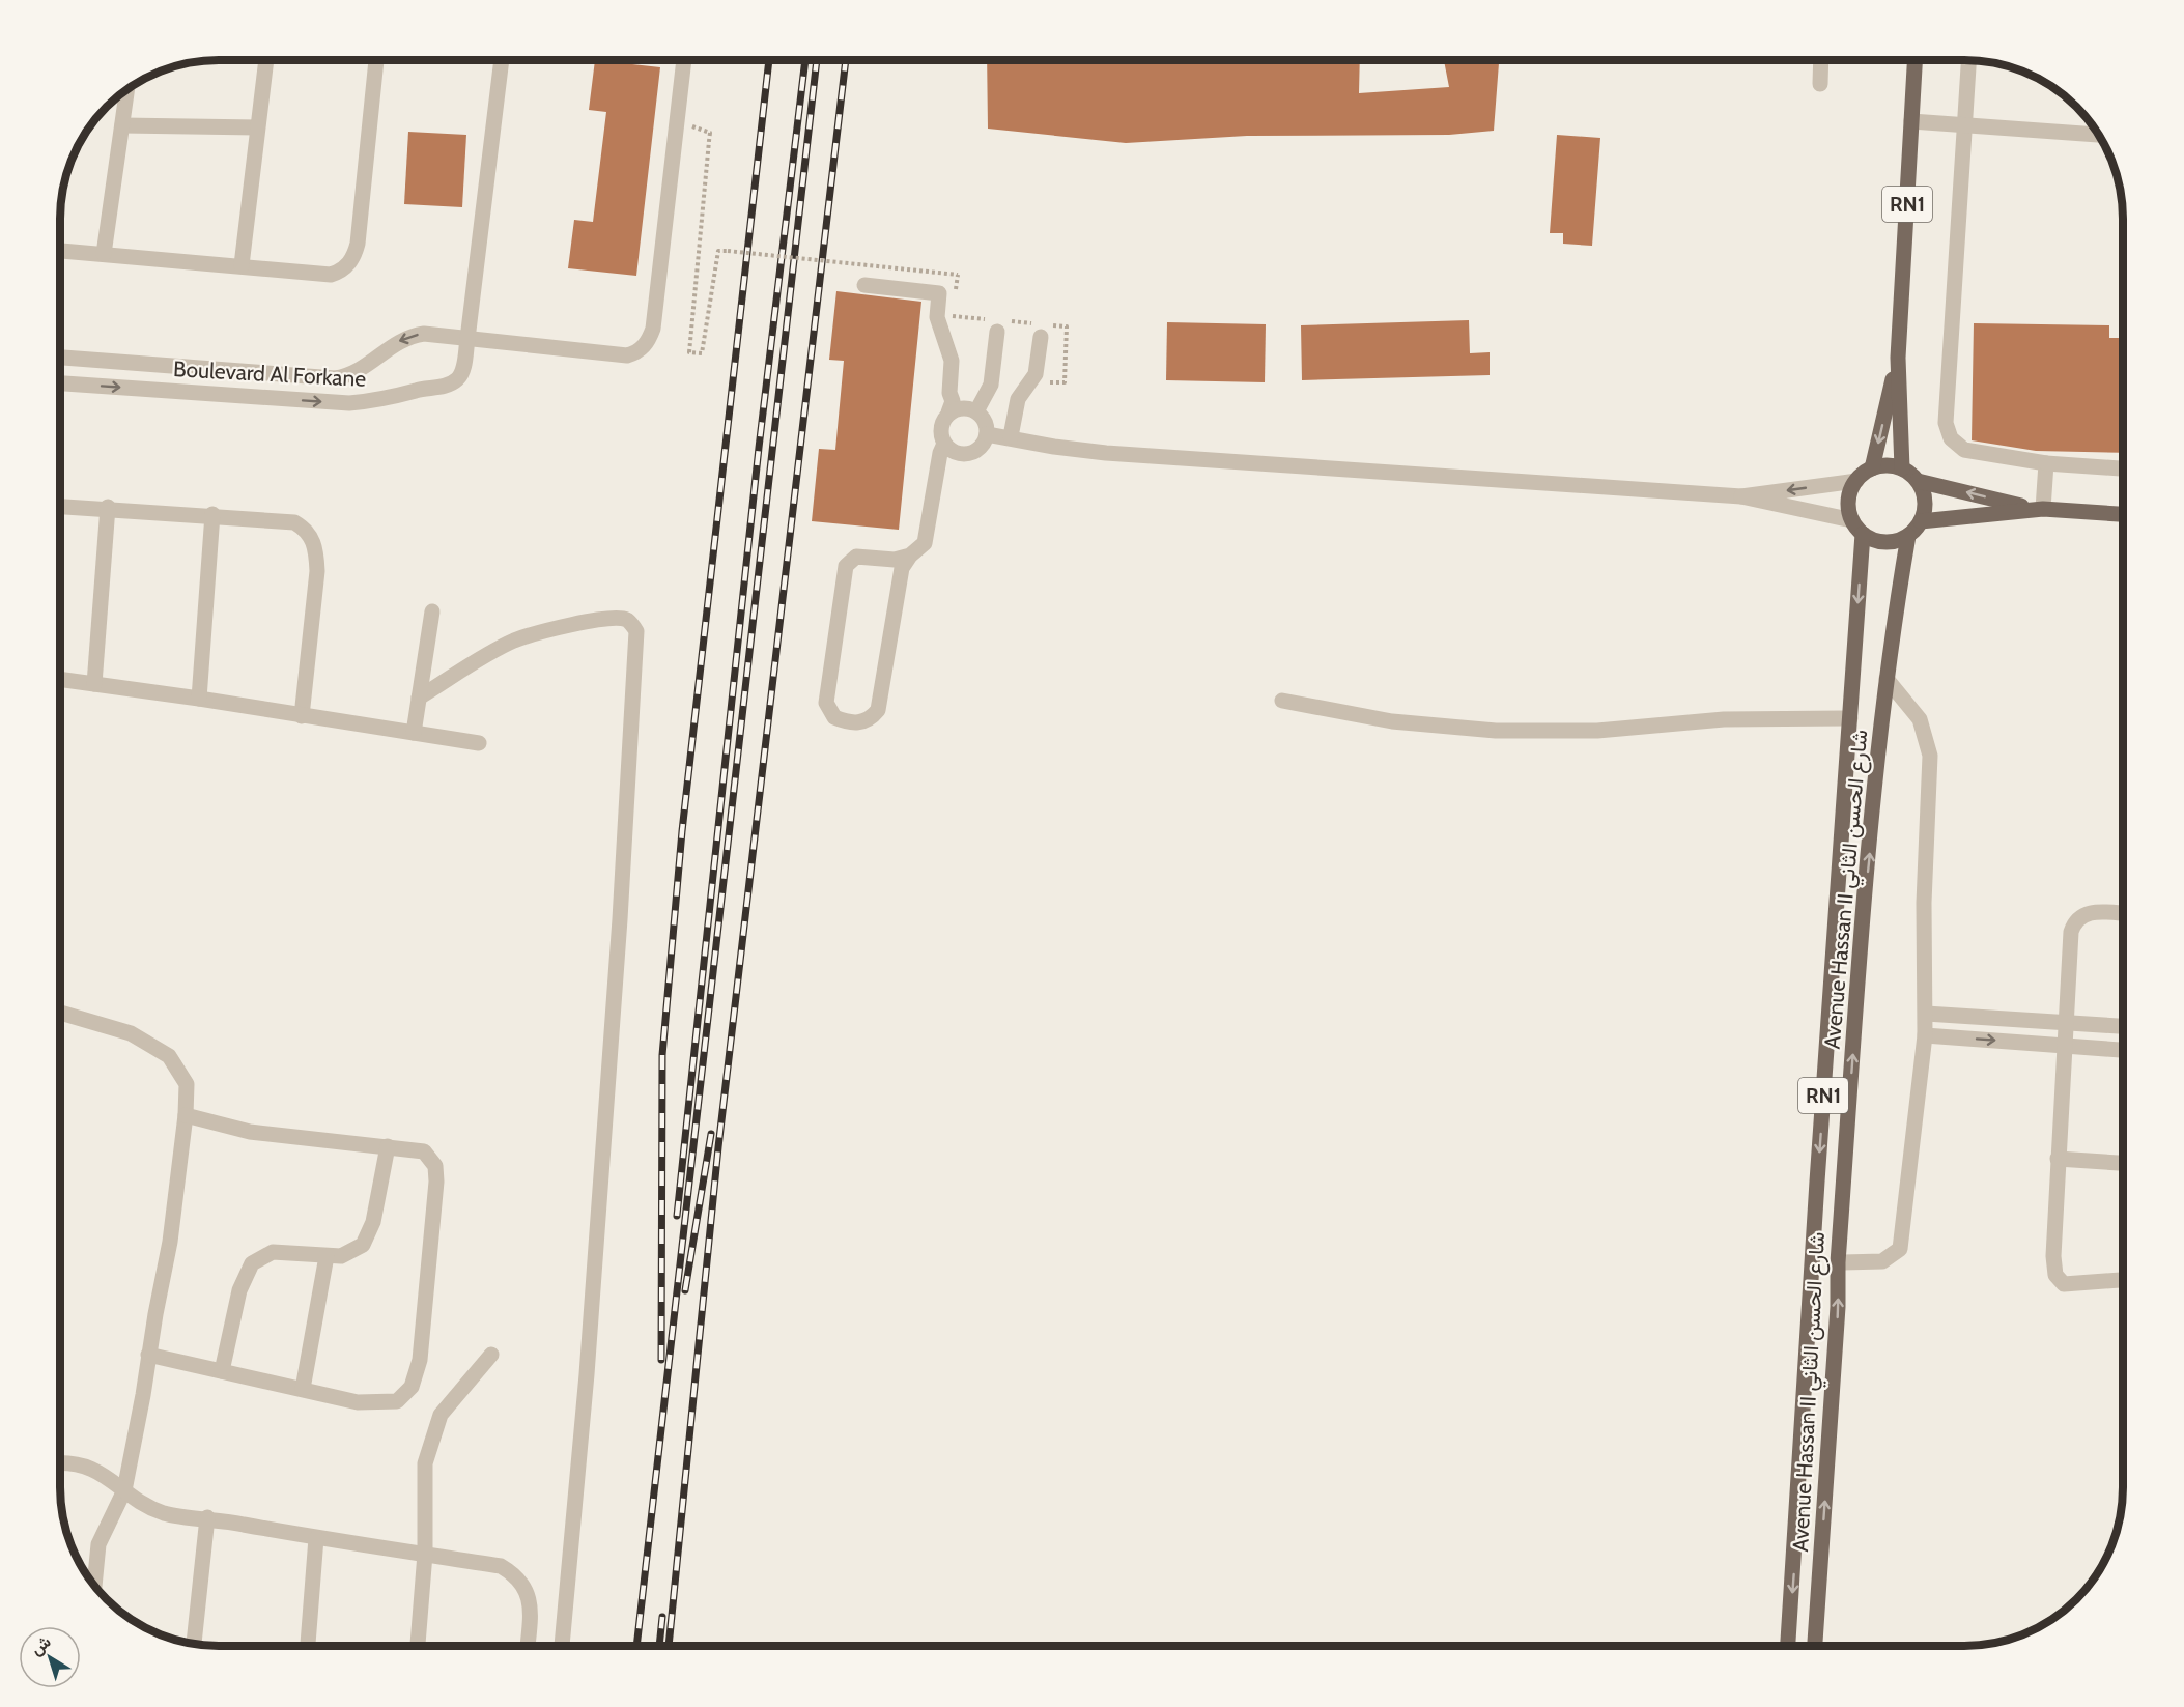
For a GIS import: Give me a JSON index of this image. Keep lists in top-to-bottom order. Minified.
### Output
{"streets":{"main road":["RN1","Avenue Hassan II شارع الحسن الثاني"],"street":["Boulevard Al Forkane"]},"crossings":[["RN1","Avenue Hassan II شارع الحسن الثاني"]],"north":"top left"}
